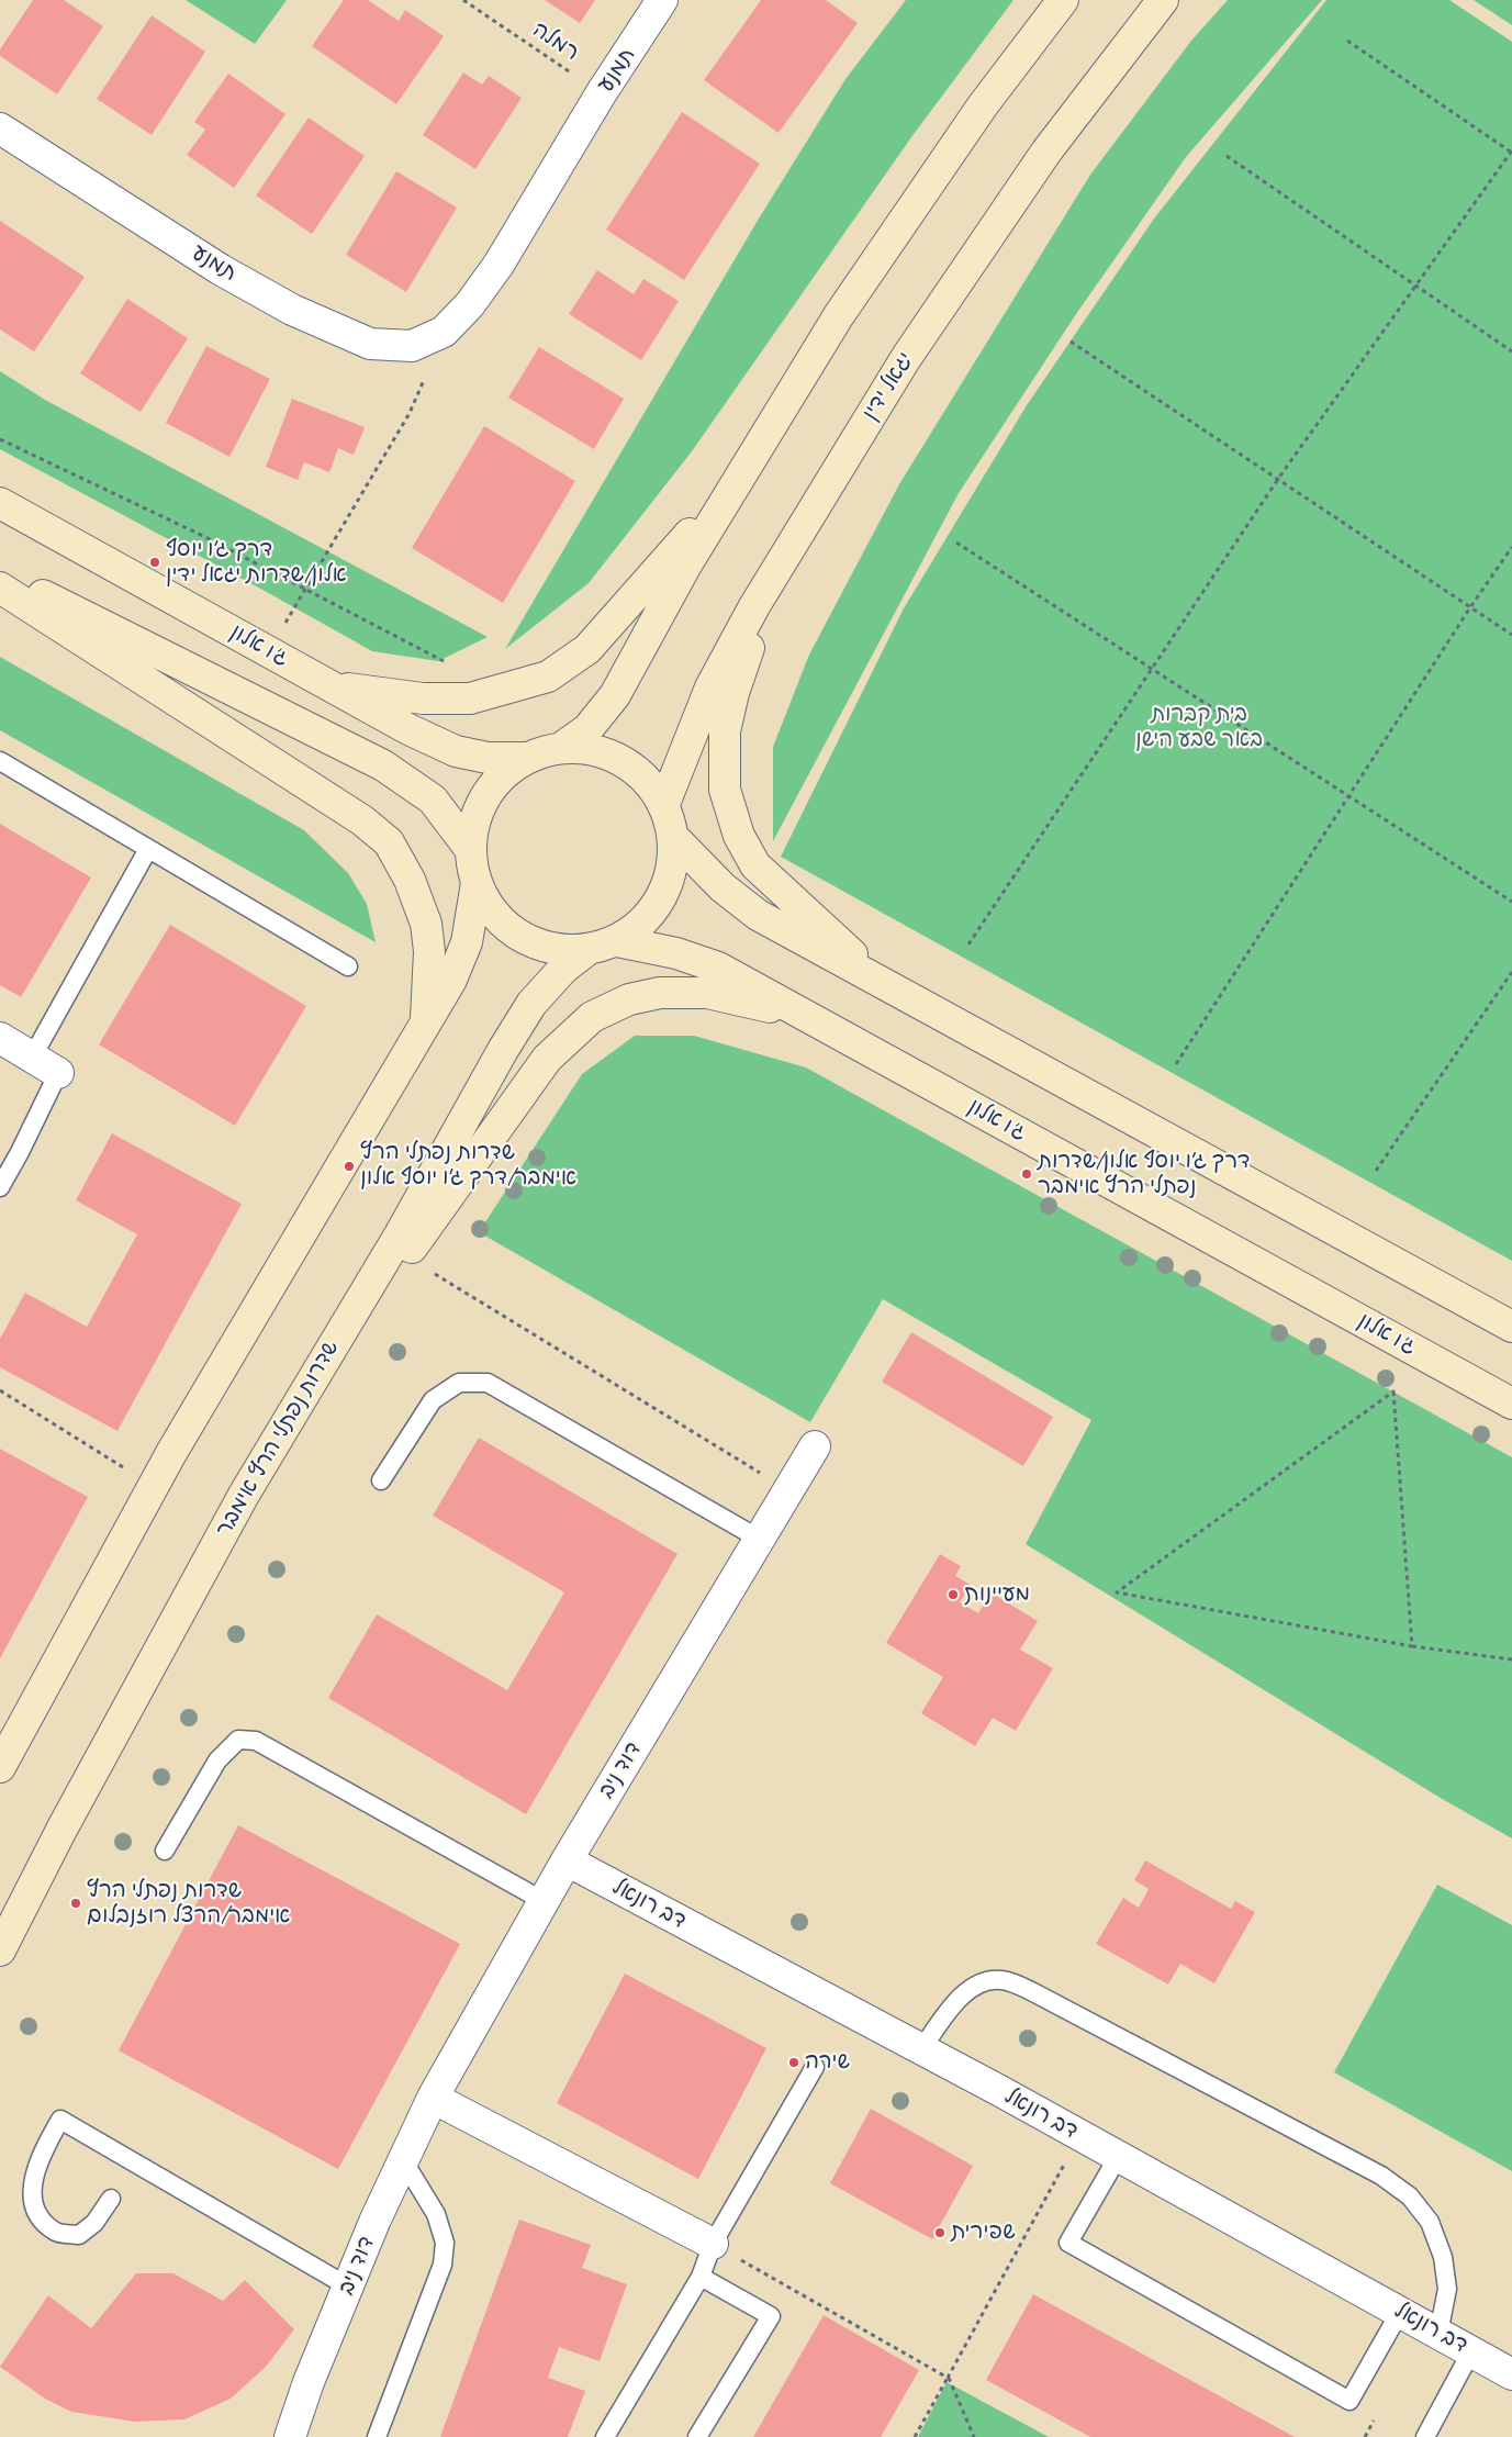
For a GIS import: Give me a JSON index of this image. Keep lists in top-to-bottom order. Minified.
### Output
{"streets":{"main road":["יגאל ידין","ג'ו אלון","שדרות נפתלי הרץ אימבר"],"street":["תמנע","דוד ניב","דב רונאל"],"path":["רמלה"]},"crossings":[["רמלה","תמנע"],["דוד ניב","דב רונאל"]],"parks":["בית קברות באר שבע הישן"],"places":["דרך ג׳ו יוסף אלון/שדרות יגאל ידין","שדרות נפתלי הרץ אימבר/דרך ג׳ו יוסף אלון","דרך ג׳ו יוסף אלון/שדרות נפתלי הרץ אימבר","מעיינות","שדרות נפתלי הרץ אימבר/הרצל רוזנבלום","שירה","שפירית"]}
